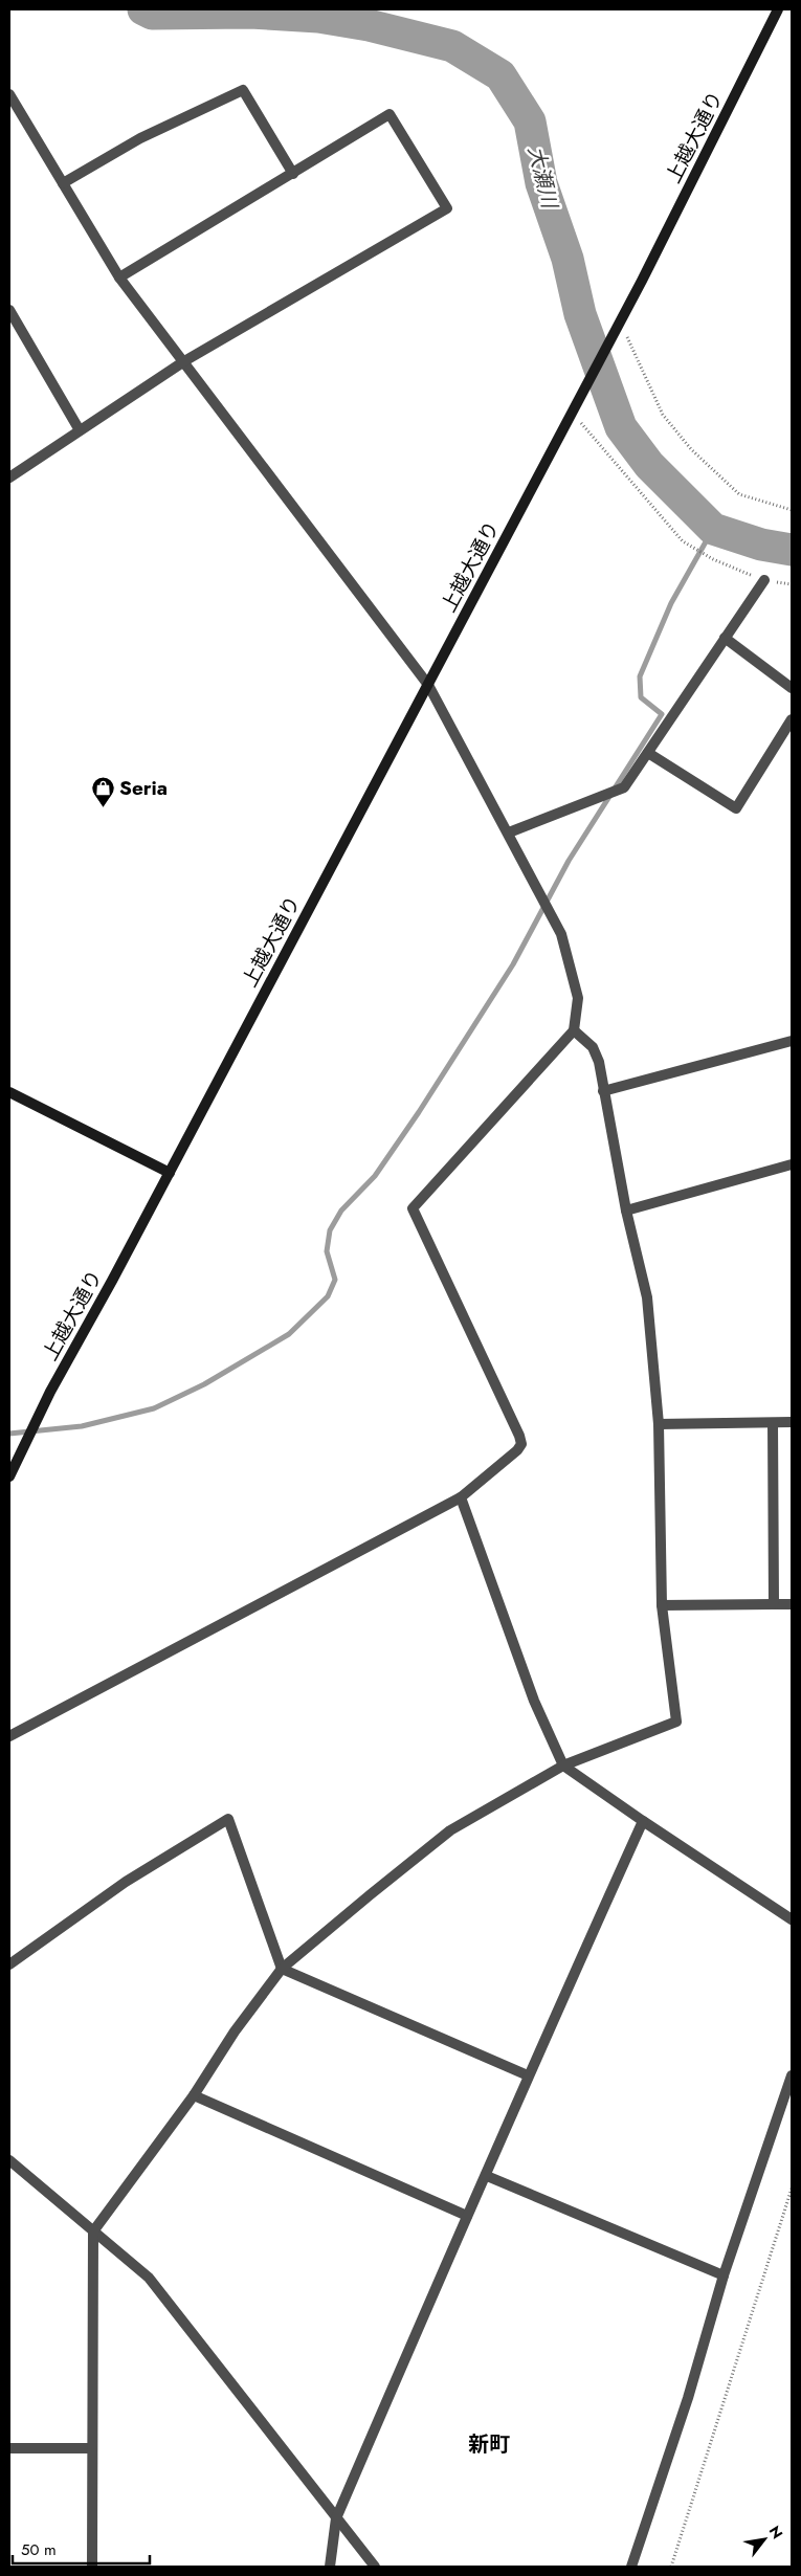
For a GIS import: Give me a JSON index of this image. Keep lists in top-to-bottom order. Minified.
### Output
{"streets":{"main road":["上越大通り"]},"districts":["新町"],"water":["大瀬川"],"places":{"shop":["Seria"]},"scale_bar":"50 m","north":"top right"}
